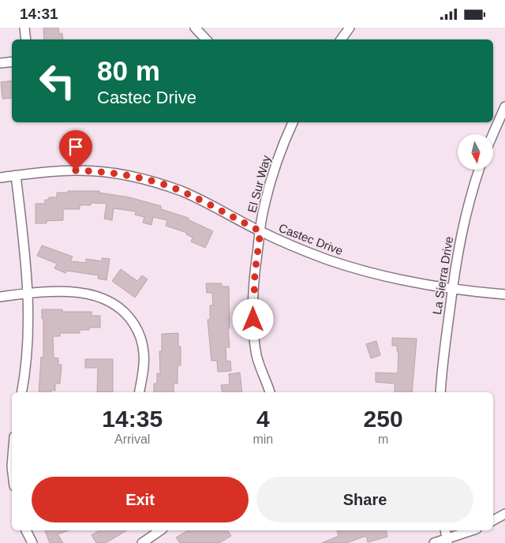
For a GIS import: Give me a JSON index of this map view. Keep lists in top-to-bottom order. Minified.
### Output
{"streets":{"street":["El Sur Way","Castec Drive","La Sierra Drive"]},"crossings":[["El Sur Way","Castec Drive"],["Castec Drive","La Sierra Drive"]],"north":"bottom","page":{"status":"14:31","turn":["80 m","Castec Drive"],"eta":["14:35","Arrival","4","min","250","m"],"buttons":["Exit","Share"]}}
